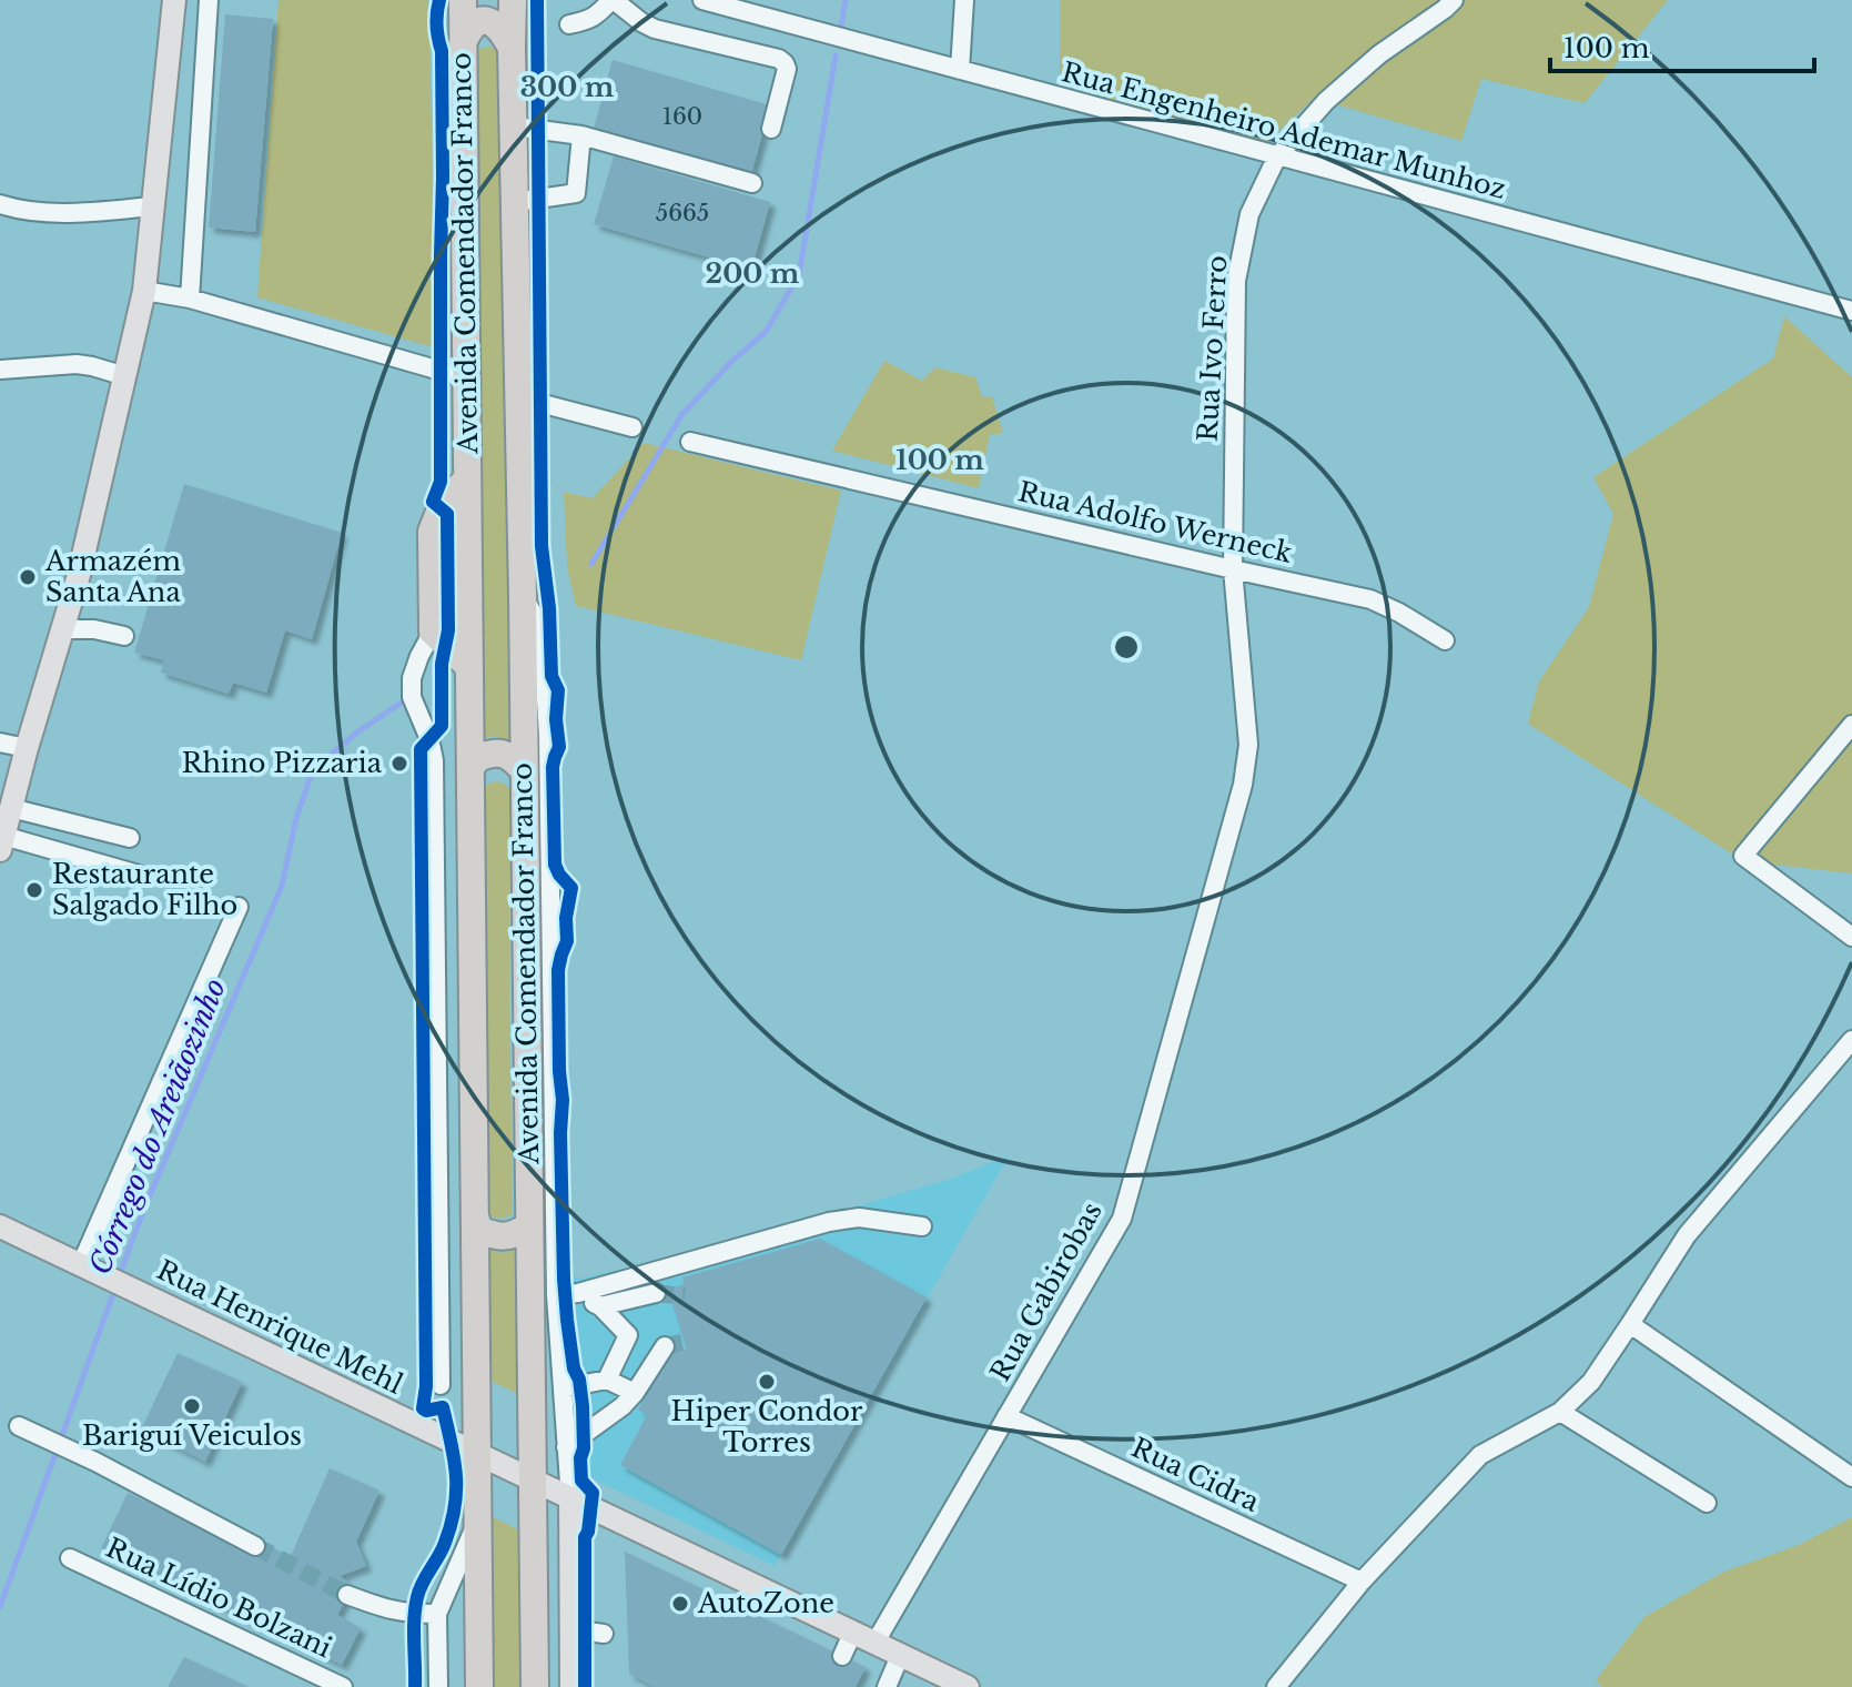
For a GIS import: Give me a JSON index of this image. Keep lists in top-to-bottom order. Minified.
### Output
{"streets":{"highway":["Avenida Comendador Franco"],"main road":["Rua Henrique Mehl"],"street":["Rua Engenheiro Ademar Munhoz","Rua Ivo Ferro","Rua Adolfo Werneck","Rua Gabirobas","Rua Cidra","Rua Lídio Bolzani"]},"crossings":[["Rua Engenheiro Ademar Munhoz","Rua Ivo Ferro"],["Avenida Comendador Franco","Rua Henrique Mehl"],["Rua Ivo Ferro","Rua Adolfo Werneck"],["Rua Ivo Ferro","Rua Gabirobas"],["Rua Gabirobas","Rua Henrique Mehl"],["Rua Gabirobas","Rua Cidra"]],"water":["Córrego do Areiãozinho"],"places":["Armazém Santa Ana","Rhino Pizzaria","Restaurante Salgado Filho","Hiper Condor Torres","Bariguí Veiculos","AutoZone"],"house_numbers":["160","5665"],"scale_bar":"100 m","rings":["300 m","200 m","100 m"]}
